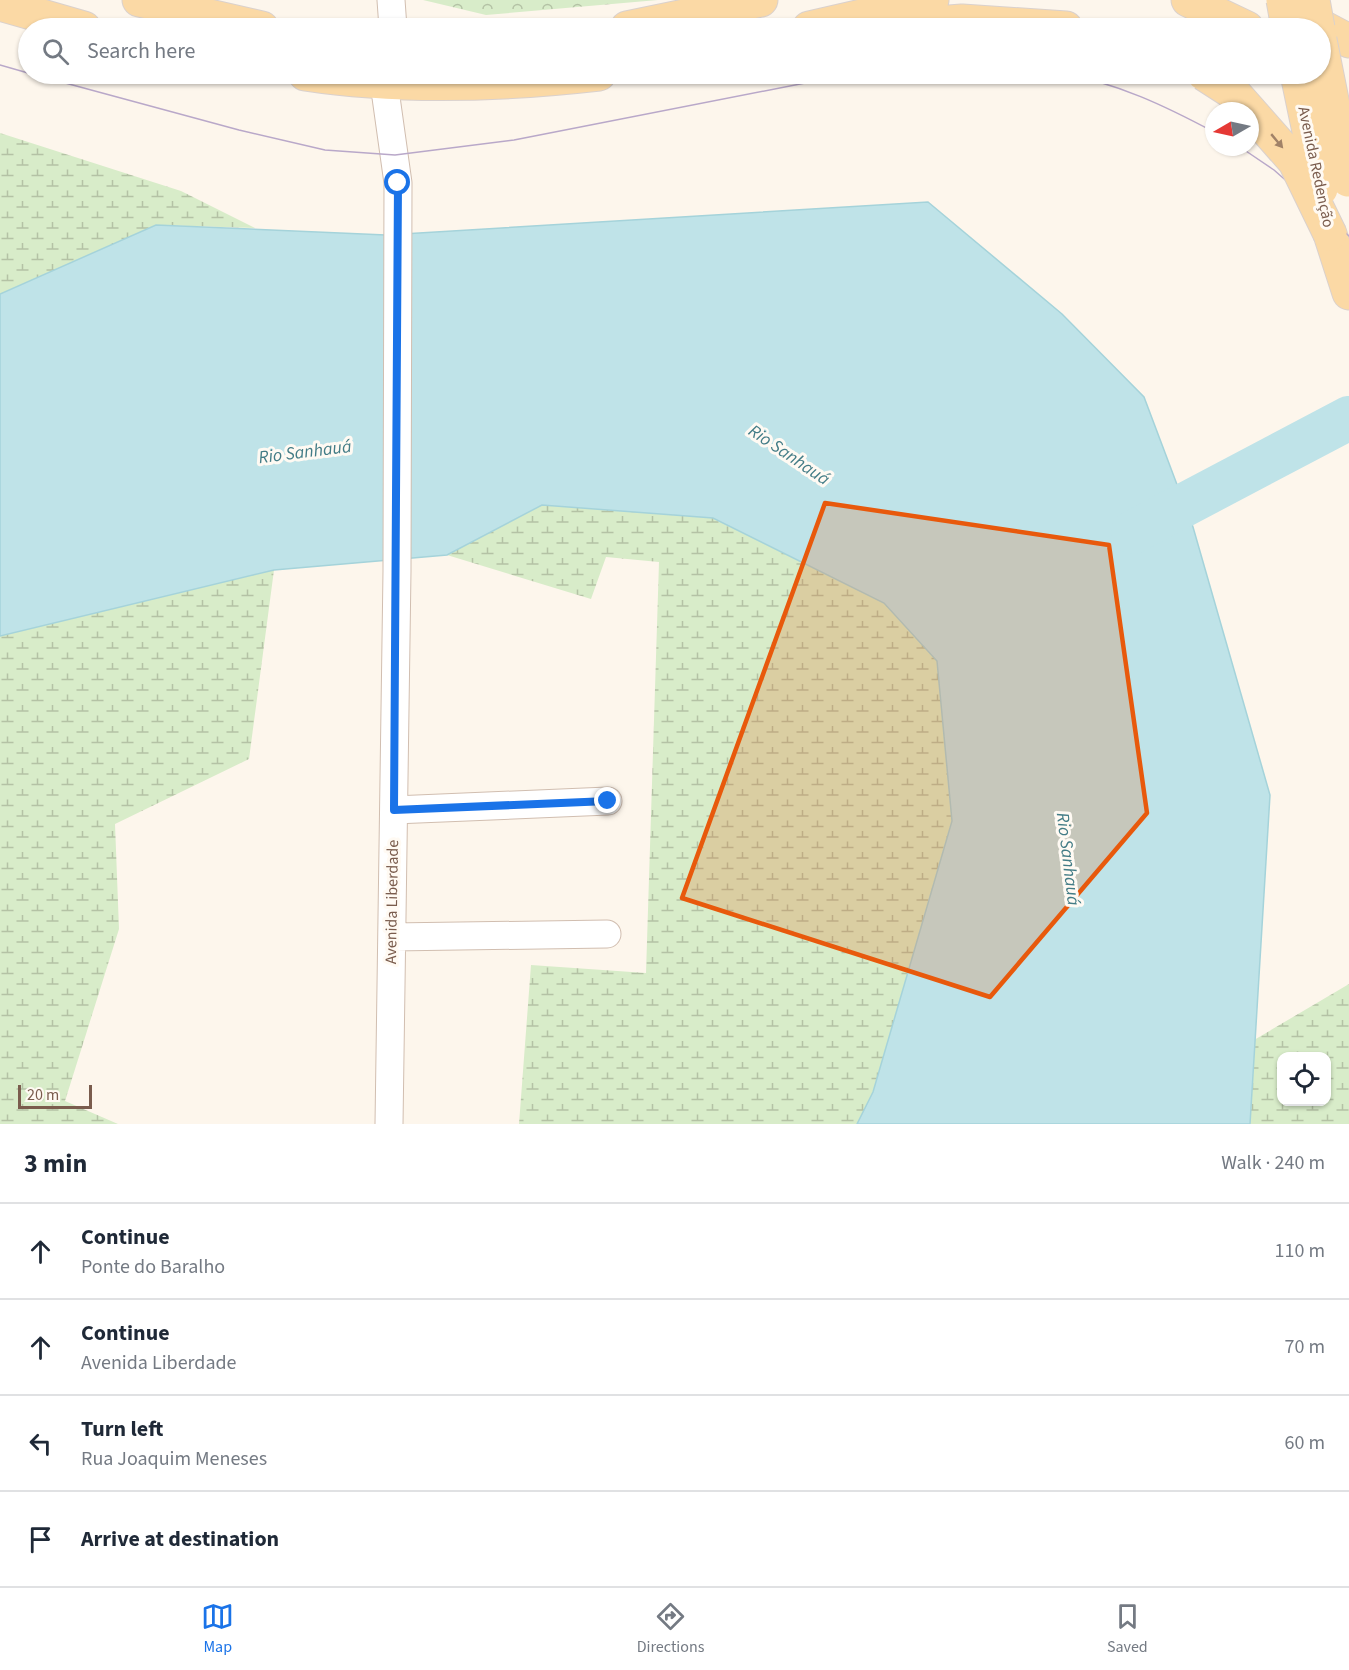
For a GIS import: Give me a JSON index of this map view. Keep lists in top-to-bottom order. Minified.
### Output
{"streets":{"main road":["Avenida Redenção"],"street":["Avenida Liberdade"]},"water":["Rio Sanhauá"],"scale_bar":"20 m","north":"left","page":{"search":"Search here","scale":"20 m","heading":["3 min","Walk · 240 m"],"list":[["Continue","Ponte do Baralho","110 m"],["Continue","Avenida Liberdade","70 m"],["Turn left","Rua Joaquim Meneses","60 m"],"Arrive at destination"],"nav":["Map","Directions","Saved"]}}
